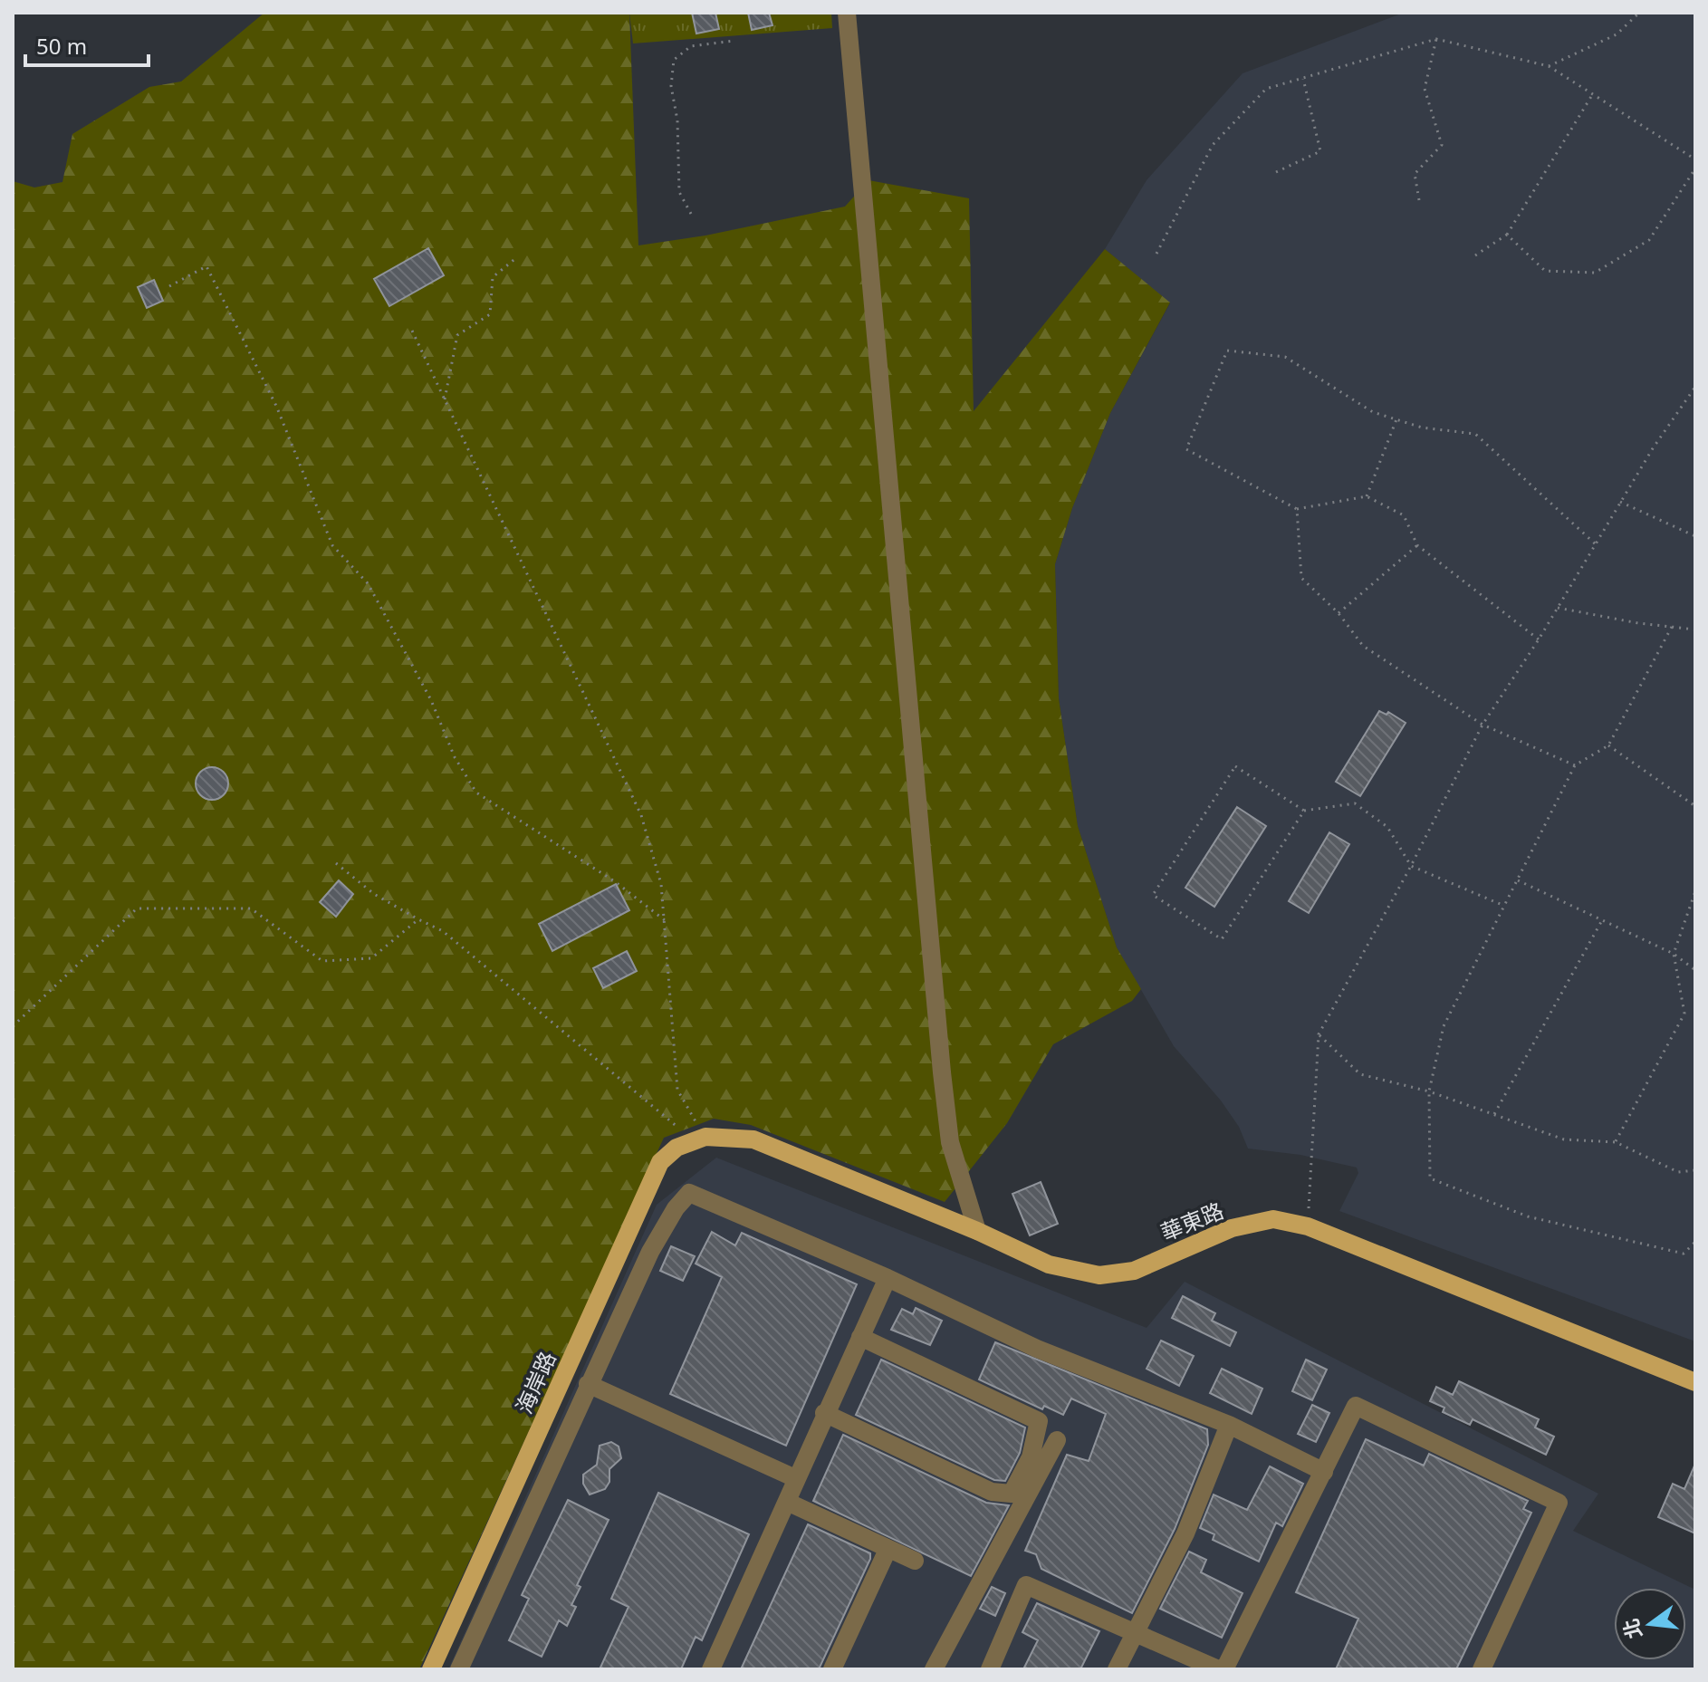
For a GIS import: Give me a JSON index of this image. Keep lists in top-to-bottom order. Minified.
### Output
{"streets":{"main road":["華東路","海岸路"]},"crossings":[["華東路","海岸路"]],"scale_bar":"50 m","north":"left"}
